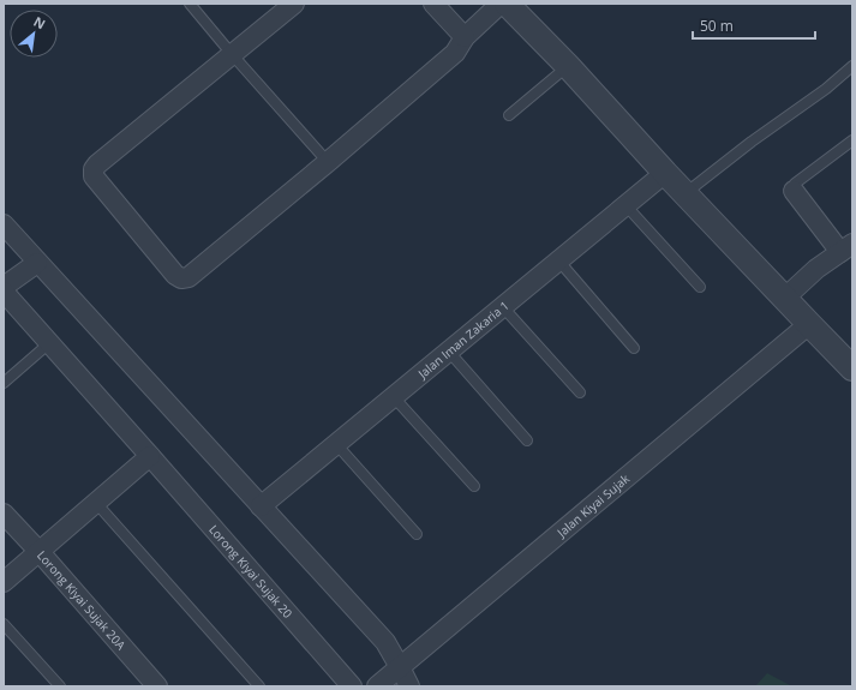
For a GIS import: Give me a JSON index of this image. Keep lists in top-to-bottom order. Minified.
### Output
{"streets":{"street":["Jalan Iman Zakaria 1","Jalan Kiyai Sujak","Lorong Kiyai Sujak 20","Lorong Kiyai Sujak 20A"]},"scale_bar":"50 m","north":"top right"}
